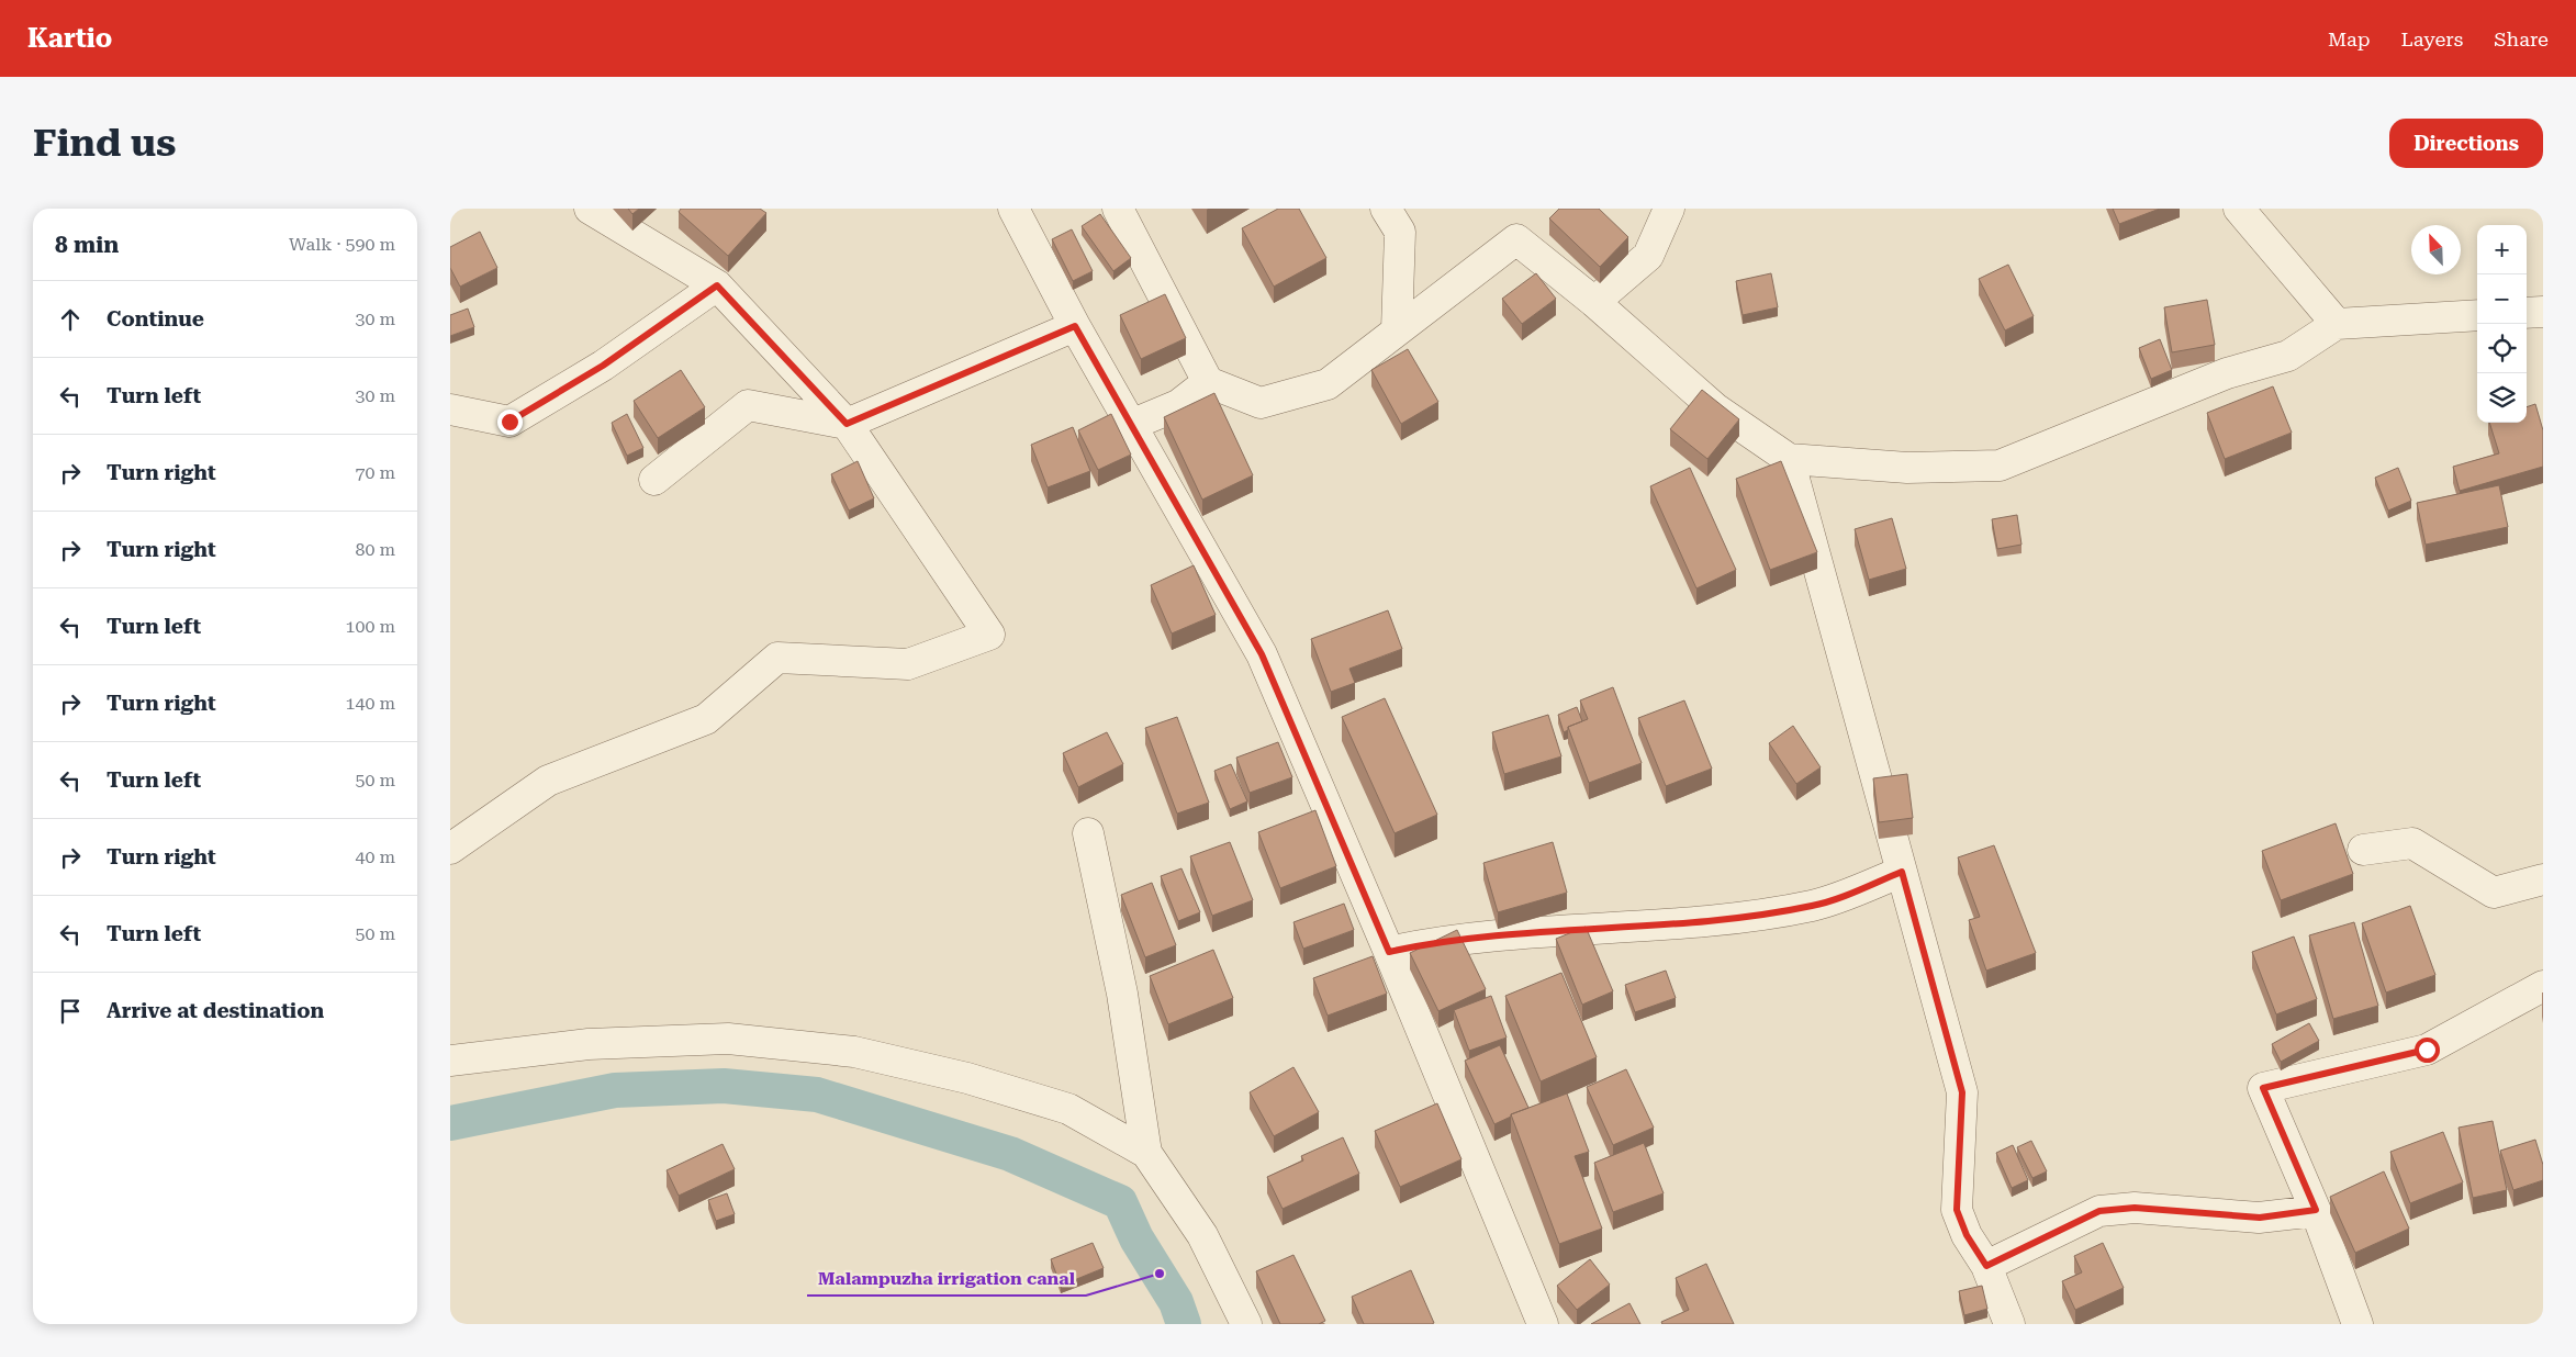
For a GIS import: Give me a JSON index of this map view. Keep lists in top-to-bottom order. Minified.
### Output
{"places":["Malampuzha irrigation canal"],"north":"top left","page":{"header":"Kartio","nav":["Map","Layers","Share"],"buttons":"Directions","title":"Find us","heading":["8 min","Walk · 590 m"],"map_buttons":["+","−"],"list":[["Continue","30 m"],["Turn left","30 m"],["Turn right","70 m"],["Turn right","80 m"],["Turn left","100 m"],["Turn right","140 m"],["Turn left","50 m"],["Turn right","40 m"],["Turn left","50 m"],"Arrive at destination"]}}
